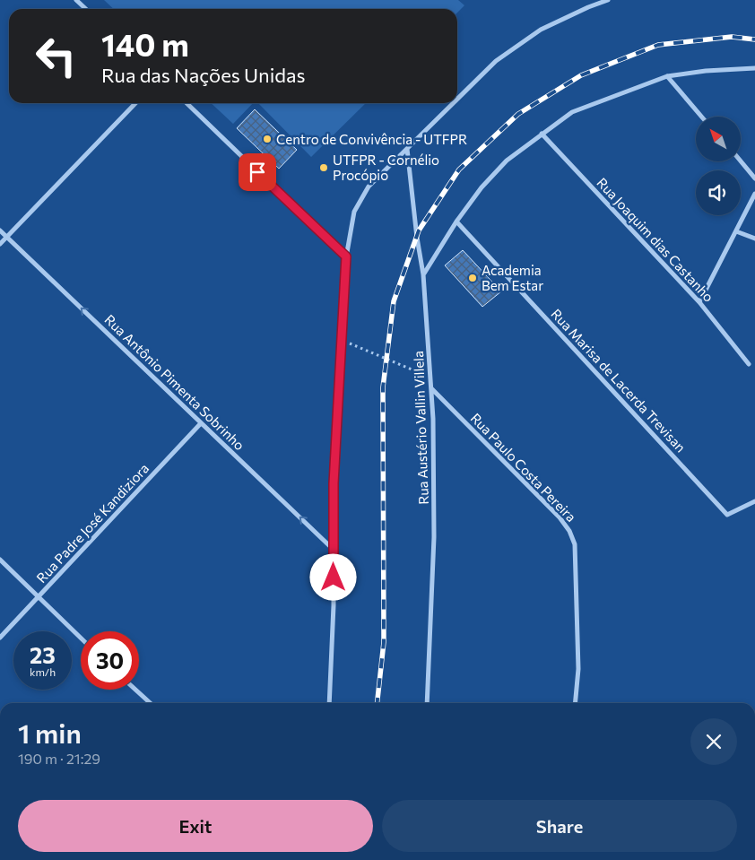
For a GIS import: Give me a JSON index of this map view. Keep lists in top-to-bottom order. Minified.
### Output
{"streets":{"street":["Rua Joaquim dias Castanho","Rua Marisa de Lacerda Trevisan","Rua Antônio Pimenta Sobrinho","Rua Austério Vallin Villela","Rua Paulo Costa Pereira","Rua Padre José Kandiziora"]},"crossings":[["Rua Antônio Pimenta Sobrinho","Rua Padre José Kandiziora"],["Rua Austério Vallin Villela","Rua Paulo Costa Pereira"]],"one_way":["Rua Antônio Pimenta Sobrinho"],"places":["Centro de Convivência - UTFPR","UTFPR - Cornélio Procópio","Academia Bem Estar"],"north":"top left","page":{"turn":["140 m","Rua das Nações Unidas"],"speed":"23 km/h","limit":"30","heading":["1 min","190 m · 21:29"],"buttons":["Exit","Share"]}}
